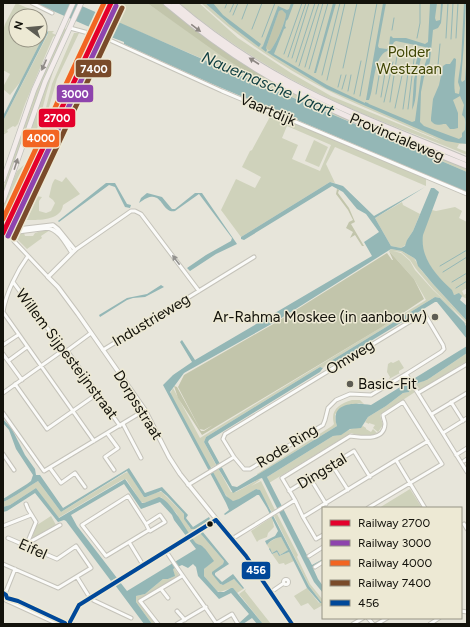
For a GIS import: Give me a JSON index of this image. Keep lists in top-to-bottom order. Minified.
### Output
{"streets":{"highway":["Provincialeweg"],"street":["Vaartdijk","Industrieweg","Willem Sijpesteijnstraat","Omweg","Dorpsstraat","Rode Ring","Dingstal","Eifel"]},"crossings":[["Industrieweg","Dorpsstraat"],["Omweg","Rode Ring"],["Dorpsstraat","Rode Ring"]],"water":["Nauernasche Vaart"],"parks":["Polder Westzaan"],"places":["Ar-Rahma Moskee (in aanbouw)","Basic-Fit"],"lines":["rail line 2700","rail line 4000","rail line 3000","rail line 7400","transit line 456"],"legend":["Railway 2700","Railway 3000","Railway 4000","Railway 7400","456"],"north":"left"}
